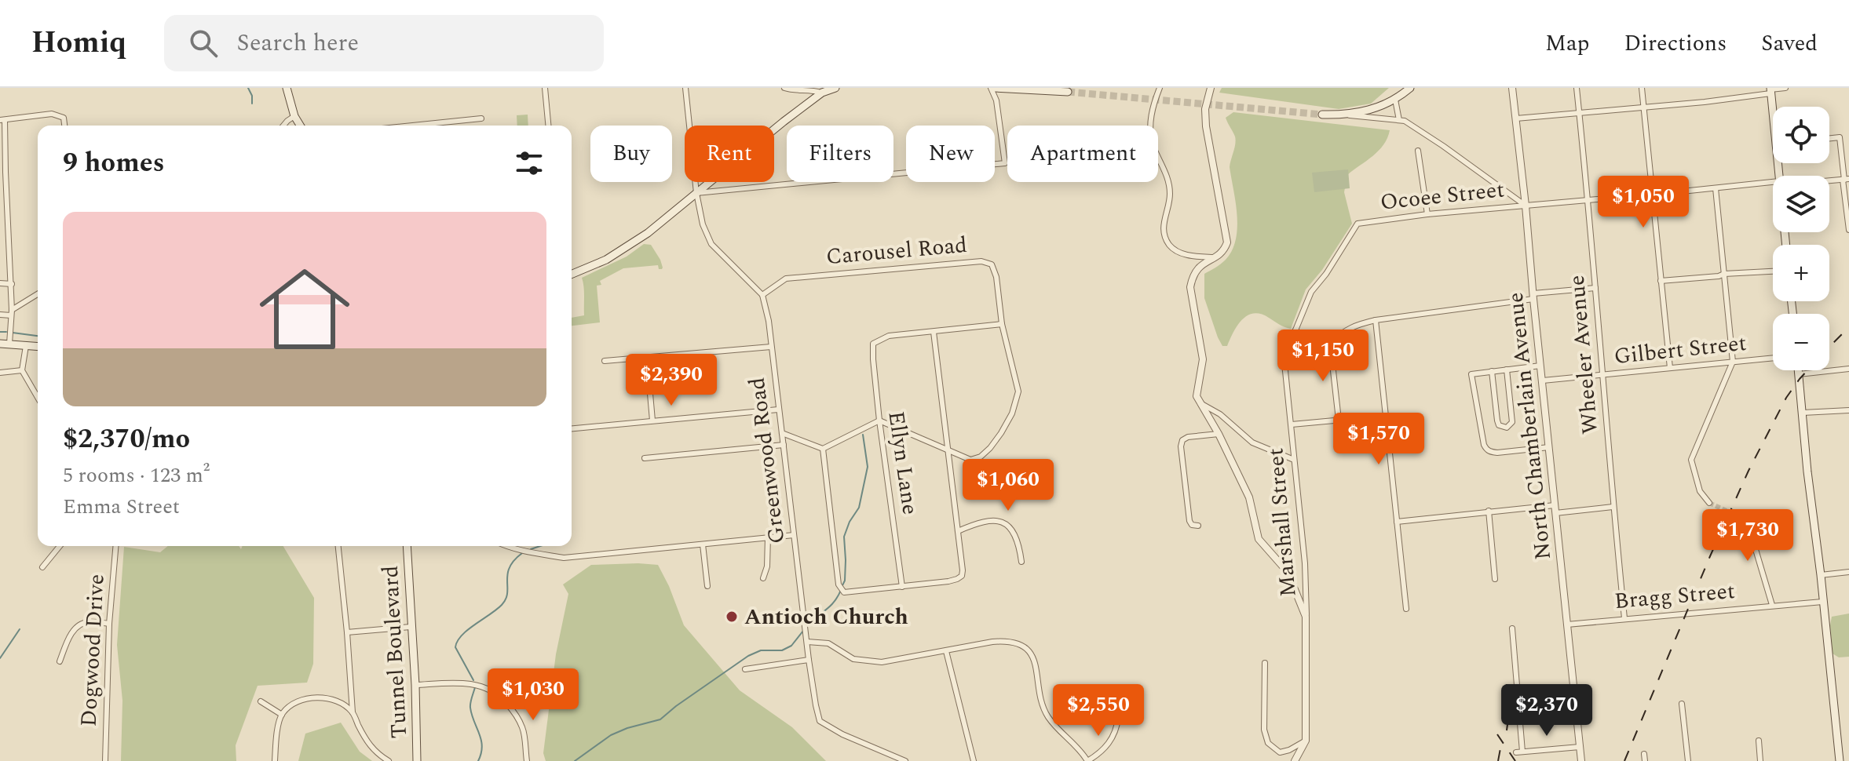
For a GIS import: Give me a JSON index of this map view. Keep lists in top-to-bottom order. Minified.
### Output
{"streets":{"main road":["Tunnel Boulevard"],"street":["Ocoee Street","Carousel Road","Gilbert Street","Wheeler Avenue","North Chamberlain Avenue","Greenwood Road","Ellyn Lane","Marshall Street","Bragg Street","Dogwood Drive"]},"crossings":[["Ocoee Street","Wheeler Avenue"],["Ocoee Street","North Chamberlain Avenue"],["Ocoee Street","Marshall Street"],["Carousel Road","Greenwood Road"],["Carousel Road","Ellyn Lane"],["Gilbert Street","Wheeler Avenue"],["Gilbert Street","North Chamberlain Avenue"],["Wheeler Avenue","Bragg Street"],["North Chamberlain Avenue","Bragg Street"]],"places":["Antioch Church"],"page":{"header":"Homiq","search":"Search here","nav":["Map","Directions","Saved"],"map_buttons":["+","−"],"chip":["Buy","Rent","Filters","New","Apartment"],"heading":"9 homes","price":["$1,050","$1,150","$2,390","$1,570","$1,060","$1,730","$1,030","$2,550","$2,370"],"list":[{"name":"$2,370/mo","note":"5 rooms · 123 m² · Emma Street"}]}}
